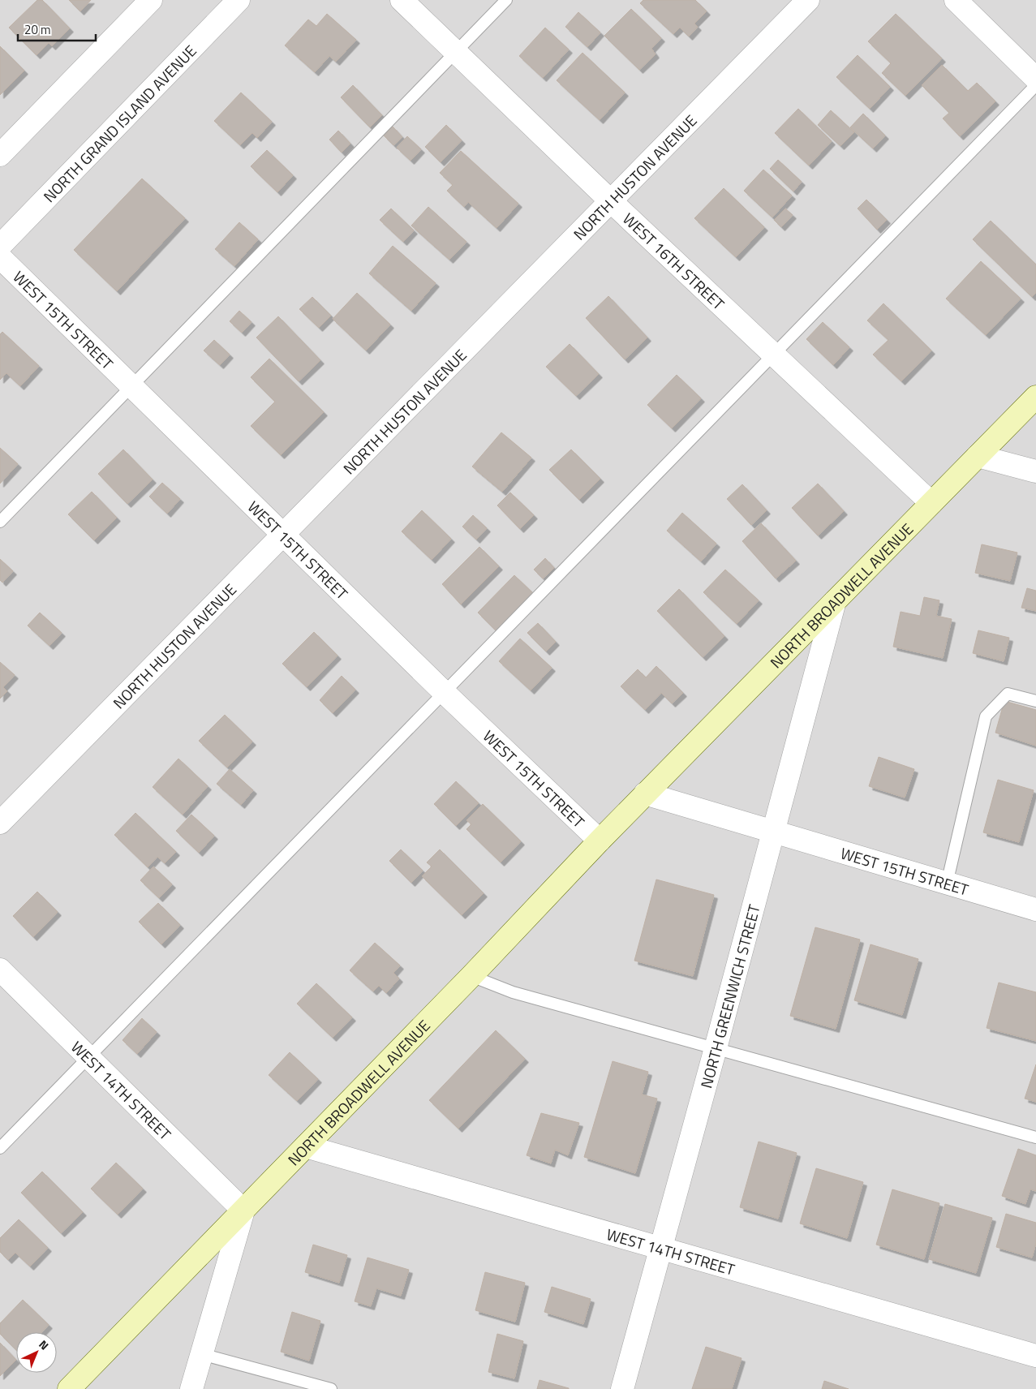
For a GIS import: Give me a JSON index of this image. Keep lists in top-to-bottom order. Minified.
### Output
{"streets":{"main road":["NORTH BROADWELL AVENUE"],"street":["NORTH GRAND ISLAND AVENUE","NORTH HUSTON AVENUE","WEST 16TH STREET","WEST 15TH STREET","NORTH GREENWICH STREET","WEST 14TH STREET"]},"crossings":[["NORTH HUSTON AVENUE","WEST 16TH STREET"],["NORTH HUSTON AVENUE","WEST 15TH STREET"],["WEST 16TH STREET","NORTH BROADWELL AVENUE"],["WEST 15TH STREET","NORTH BROADWELL AVENUE"],["WEST 15TH STREET","NORTH GREENWICH STREET"],["NORTH BROADWELL AVENUE","NORTH GREENWICH STREET"],["NORTH BROADWELL AVENUE","WEST 14TH STREET"],["NORTH GREENWICH STREET","WEST 14TH STREET"]],"scale_bar":"20 m","north":"top right"}
